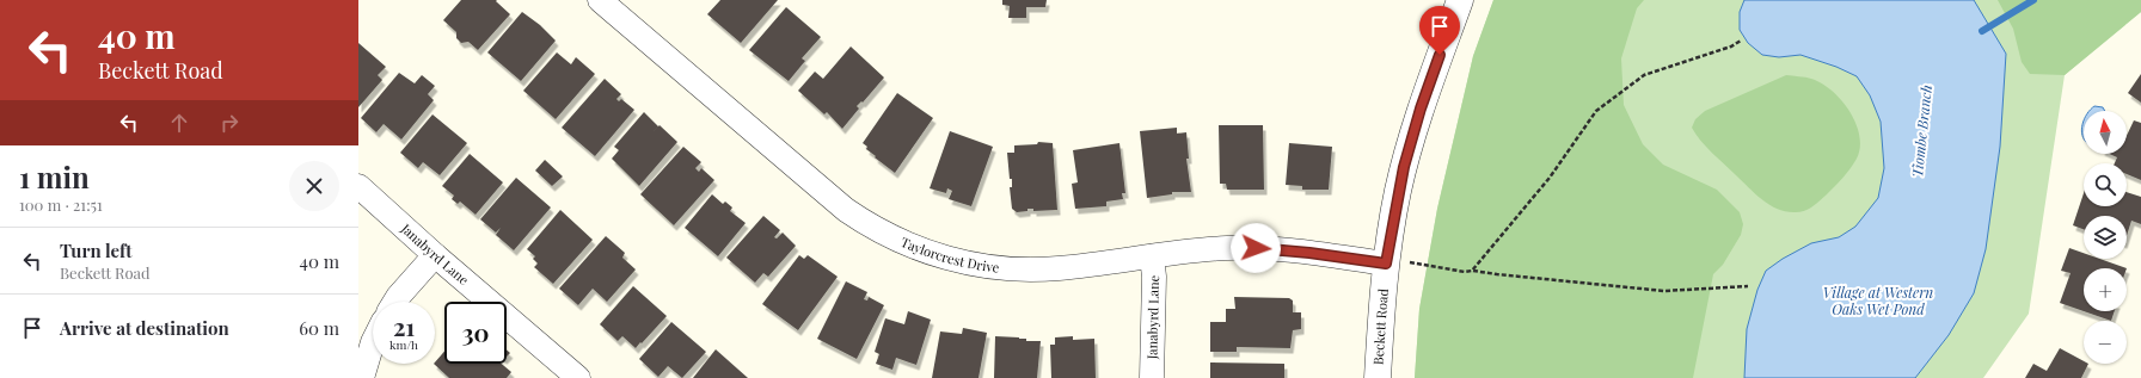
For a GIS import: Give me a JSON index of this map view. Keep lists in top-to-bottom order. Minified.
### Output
{"streets":{"street":["Janabyrd Lane","Taylorcrest Drive","Beckett Road"]},"crossings":[["Janabyrd Lane","Taylorcrest Drive"],["Taylorcrest Drive","Beckett Road"]],"water":["Tiombe Branch","Village at Western Oaks Wet Pond"],"north":"top","page":{"turn":["40 m","Beckett Road"],"map_buttons":["+","−"],"heading":["1 min","100 m · 21:51"],"list":[{"name":"Turn left","note":"Beckett Road","value":"40 m"},{"name":"Arrive at destination","value":"60 m"}],"speed":"21 km/h","limit":"30"}}
